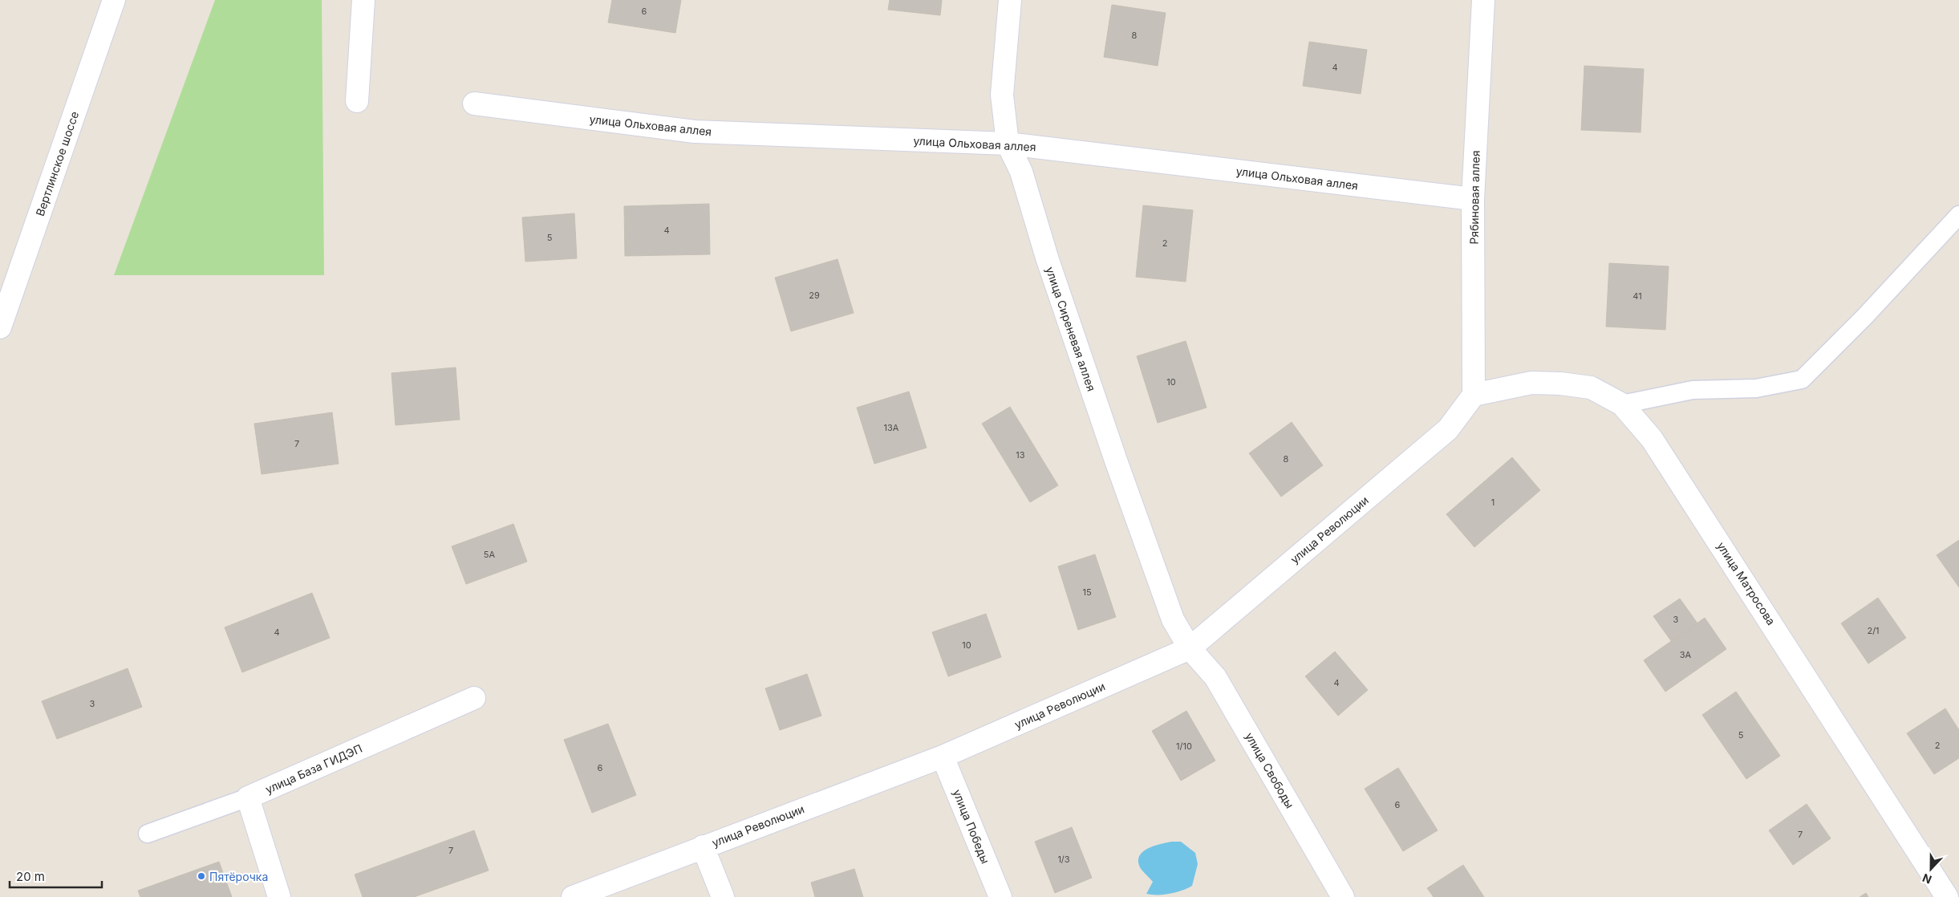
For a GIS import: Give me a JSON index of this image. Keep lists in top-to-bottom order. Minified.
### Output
{"streets":{"street":["улица Ольховая аллея","Вертлинское шоссе","Рябиновая аллея","улица Сиреневая аллея","улица Революции","улица Матросова","улица База ГИДЭП","улица Свободы","улица Победы"]},"crossings":[["улица Ольховая аллея","Рябиновая аллея"],["улица Ольховая аллея","улица Сиреневая аллея"],["Рябиновая аллея","улица Революции"],["Рябиновая аллея","улица Матросова"],["улица Сиреневая аллея","улица Революции"],["улица Сиреневая аллея","улица Свободы"],["улица Революции","улица Матросова"],["улица Революции","улица Свободы"],["улица Революции","улица Победы"]],"places":["Пятёрочка"],"house_numbers":["6","8","4","4","5","2","29","41","10","13А","7","13","8","1","5А","15","3","2/1","4","10","3А","4","3","5","2","1/10","6","6","7","7","1/3"],"scale_bar":"20 m","north":"bottom"}
